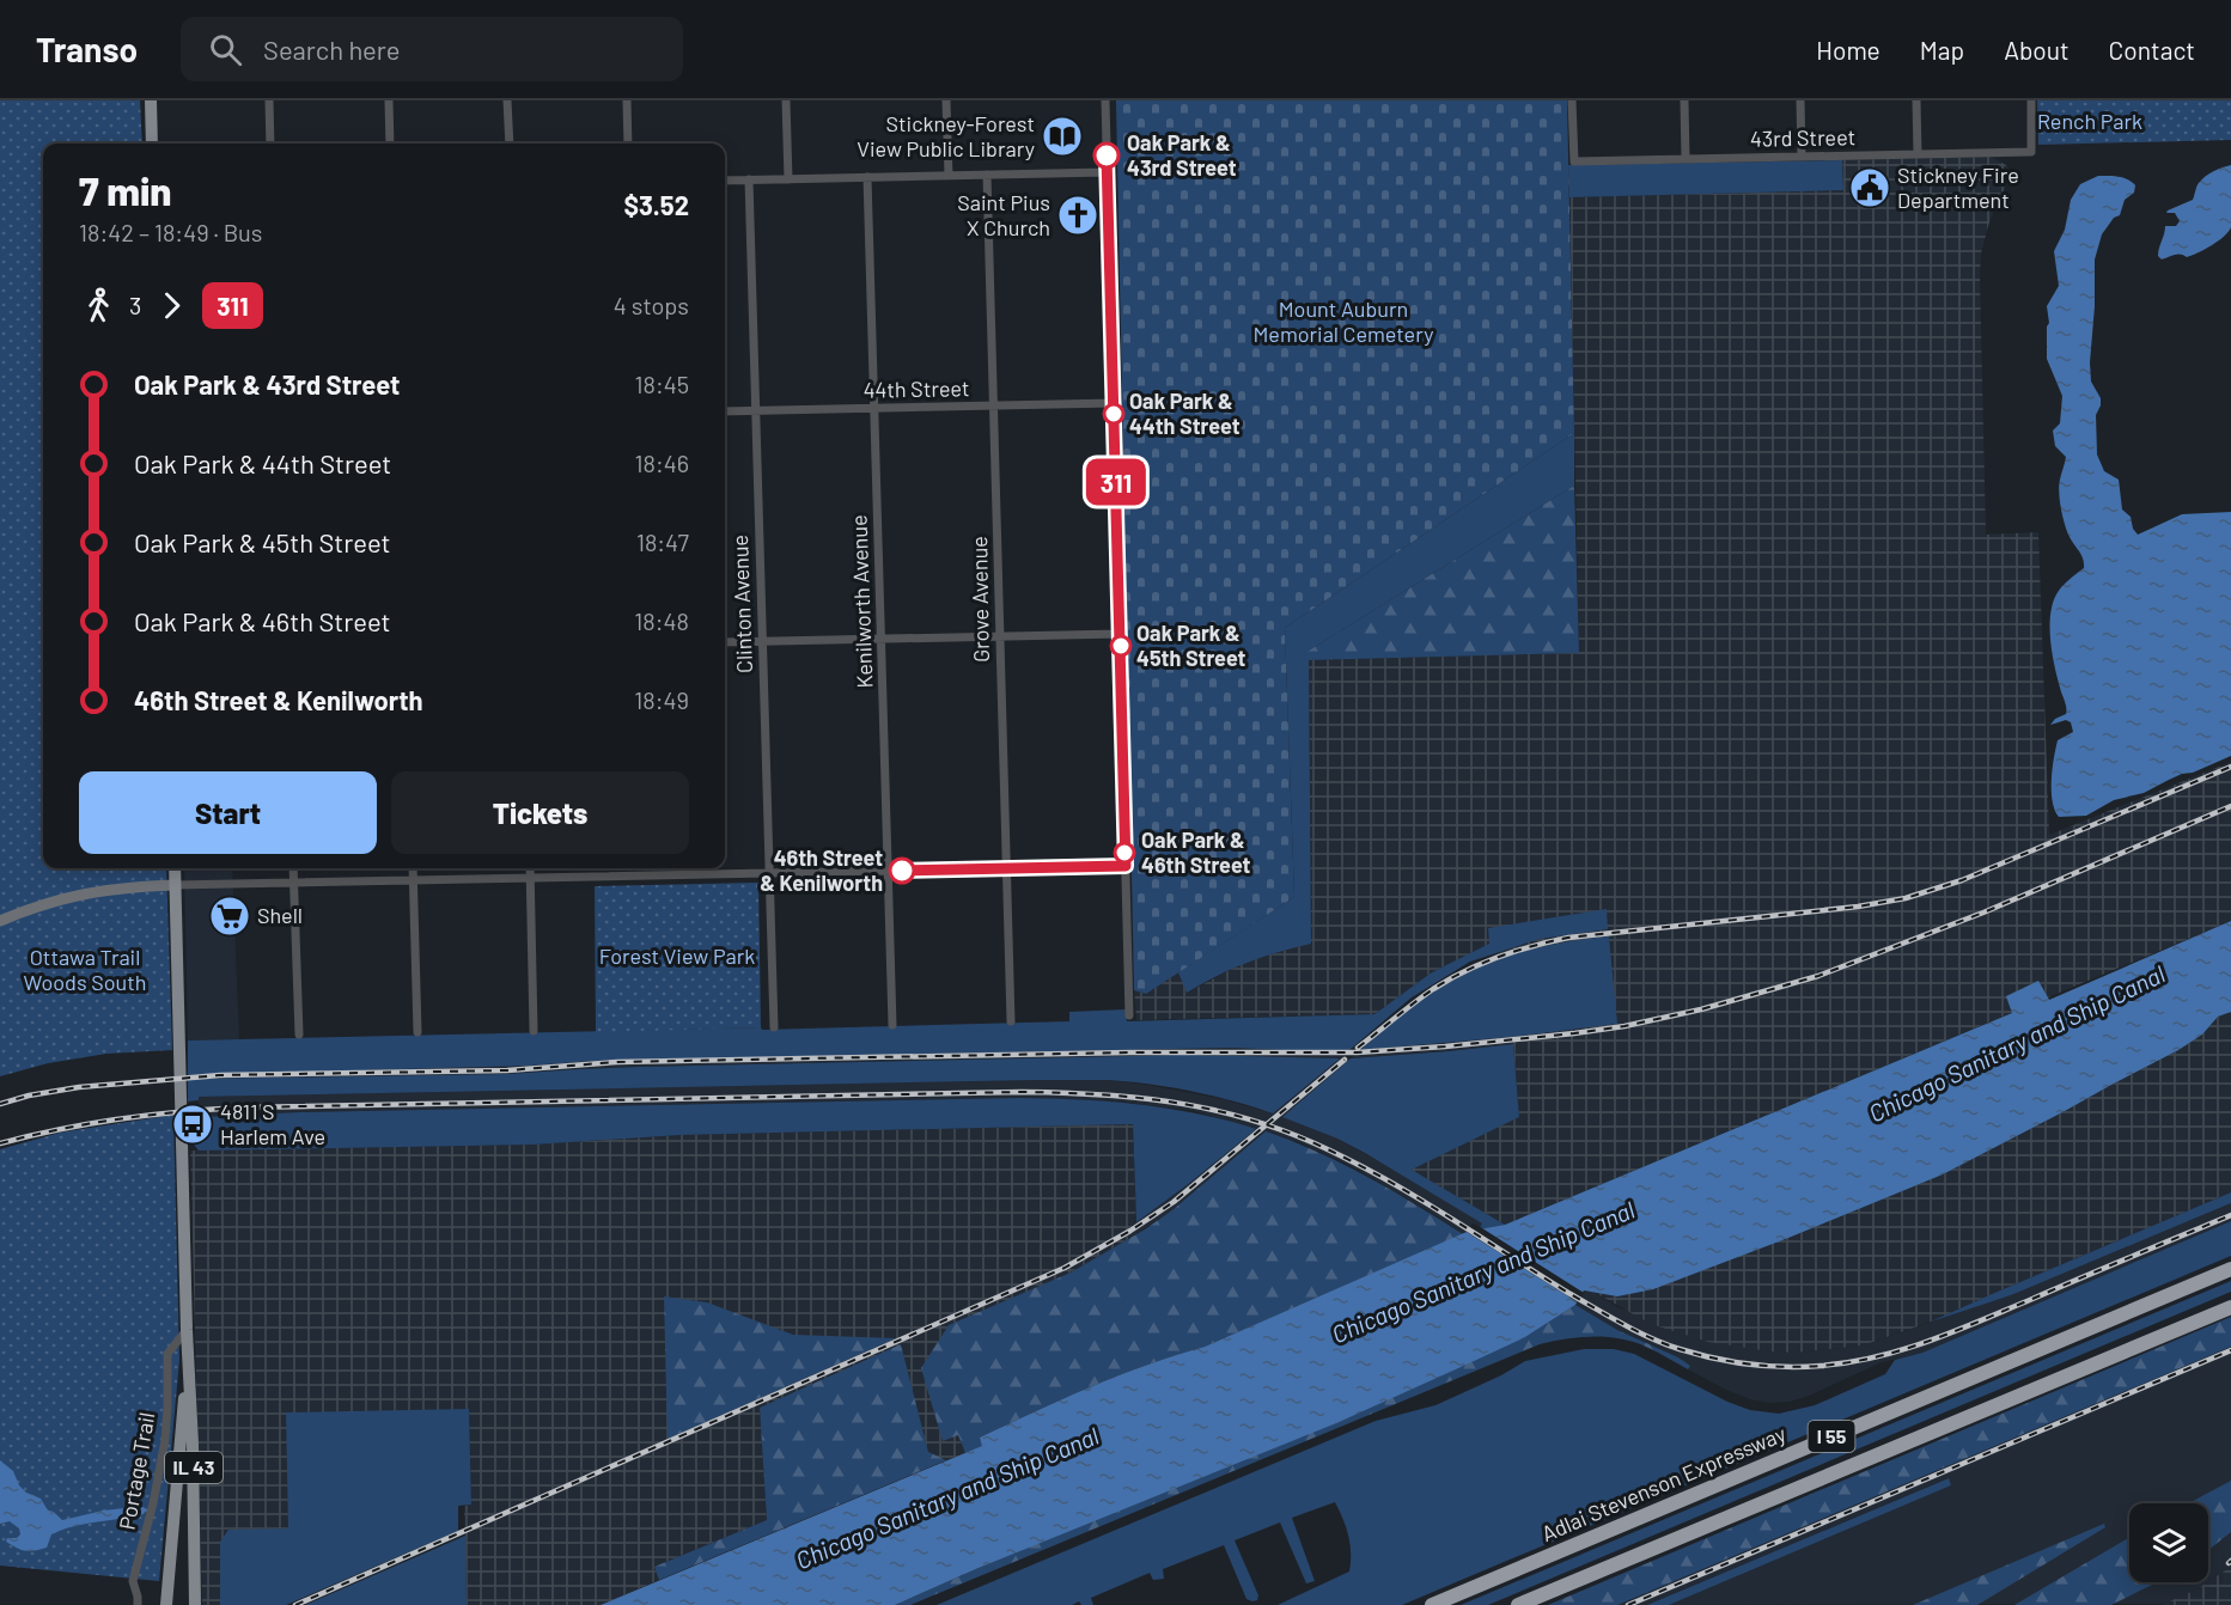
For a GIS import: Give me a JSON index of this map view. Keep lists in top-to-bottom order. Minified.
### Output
{"streets":{"highway":["I 55","Adlai Stevenson Expressway"],"main road":["IL 43"],"street":["43rd Street","44th Street","Grove Avenue","Kenilworth Avenue","Clinton Avenue","Portage Trail"]},"crossings":[["44th Street","Grove Avenue"],["44th Street","Kenilworth Avenue"],["44th Street","Clinton Avenue"],["IL 43","Portage Trail"]],"water":["Chicago Sanitary and Ship Canal"],"parks":["Rench Park","Mount Auburn Memorial Cemetery","Forest View Park","Ottawa Trail Woods South"],"places":{"library":["Stickney-Forest View Public Library"],"other":["Oak Park & 43rd Street","Oak Park & 44th Street","Oak Park & 45th Street","Oak Park & 46th Street","46th Street & Kenilworth"],"public building":["Stickney Fire Department"],"church":["Saint Pius X Church"],"supermarket":["Shell"],"bus stop":["4811 S Harlem Ave"]},"lines":["bus line 311"],"page":{"header":"Transo","search":"Search here","nav":["Home","Map","About","Contact"],"on_map":"311","heading":["7 min","18:42 – 18:49 · Bus","$3.52"],"legs":["3","311","4 stops"],"list":[{"name":"Oak Park & 43rd Street","value":"18:45"},{"name":"Oak Park & 44th Street","value":"18:46"},{"name":"Oak Park & 45th Street","value":"18:47"},{"name":"Oak Park & 46th Street","value":"18:48"},{"name":"46th Street & Kenilworth","value":"18:49"}],"buttons":["Start","Tickets"]}}
